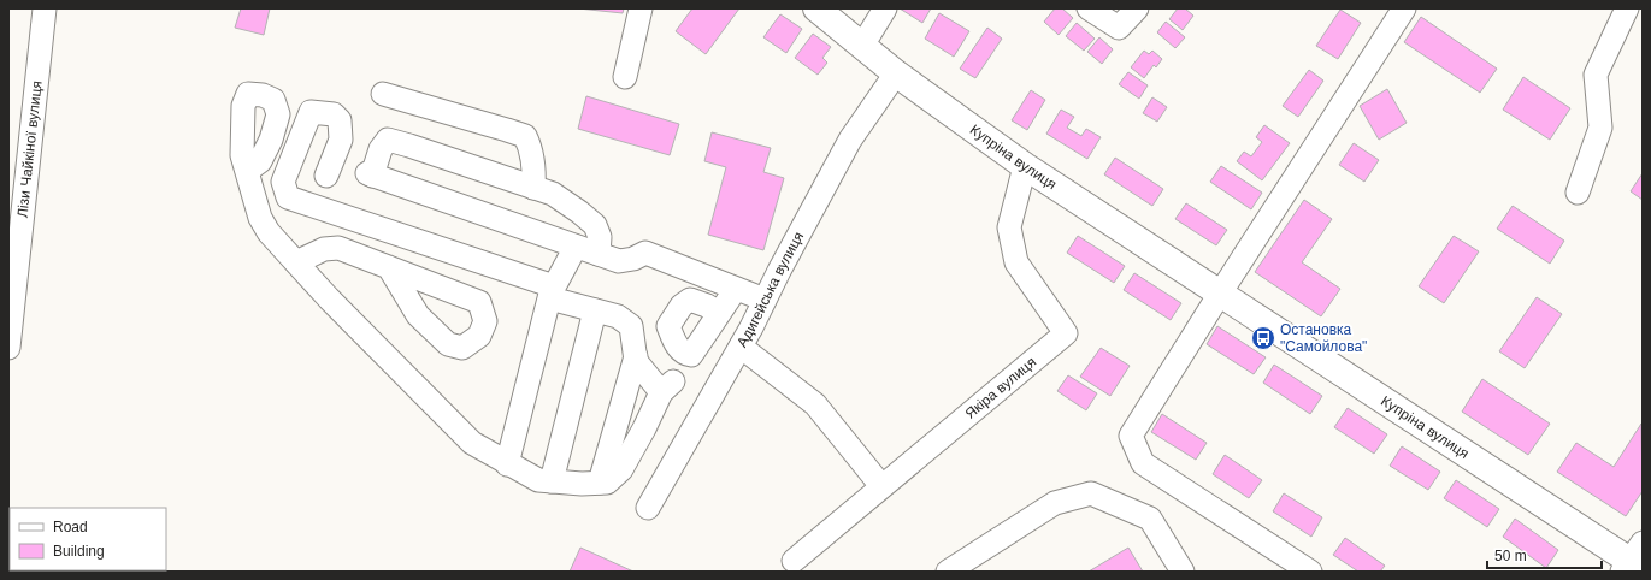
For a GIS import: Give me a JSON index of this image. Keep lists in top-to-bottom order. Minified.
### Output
{"streets":{"main road":["Купріна вулиця"],"street":["Лізи Чайкіної вулиця","Адигейська вулиця","Якіра вулиця"]},"crossings":[["Купріна вулиця","Адигейська вулиця"],["Купріна вулиця","Якіра вулиця"]],"places":{"bus stop":["Остановка \"Самойлова\""]},"legend":["Road","Building"],"scale_bar":"50 m"}
